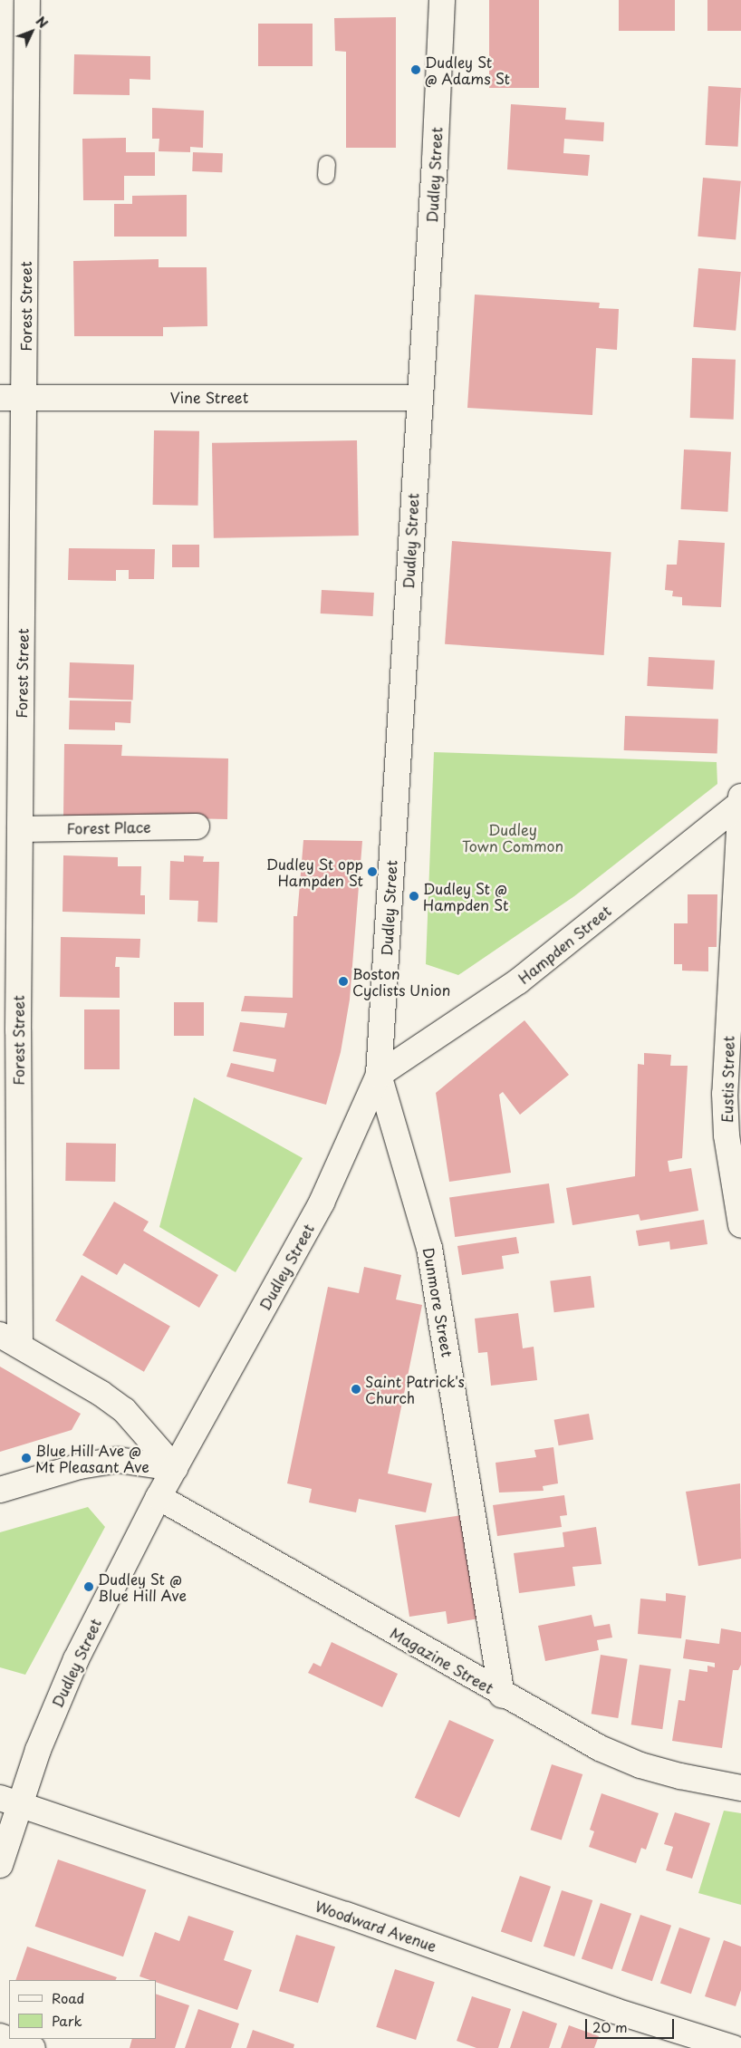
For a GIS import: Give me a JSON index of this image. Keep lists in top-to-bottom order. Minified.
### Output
{"streets":{"street":["Dudley Street","Forest Street","Vine Street","Forest Place","Hampden Street","Eustis Street","Dunmore Street","Magazine Street","Woodward Avenue"]},"crossings":[["Dudley Street","Vine Street"],["Dudley Street","Hampden Street"],["Dudley Street","Dunmore Street"],["Dudley Street","Magazine Street"],["Dudley Street","Woodward Avenue"],["Forest Street","Vine Street"],["Forest Street","Forest Place"],["Hampden Street","Eustis Street"],["Hampden Street","Dunmore Street"],["Dunmore Street","Magazine Street"]],"parks":["Dudley Town Common"],"places":["Dudley St @ Adams St","Dudley St opp Hampden St","Dudley St @ Hampden St","Boston Cyclists Union","Saint Patrick's Church","Blue Hill Ave @ Mt Pleasant Ave","Dudley St @ Blue Hill Ave"],"legend":["Road","Park"],"scale_bar":"20 m","north":"top right"}
